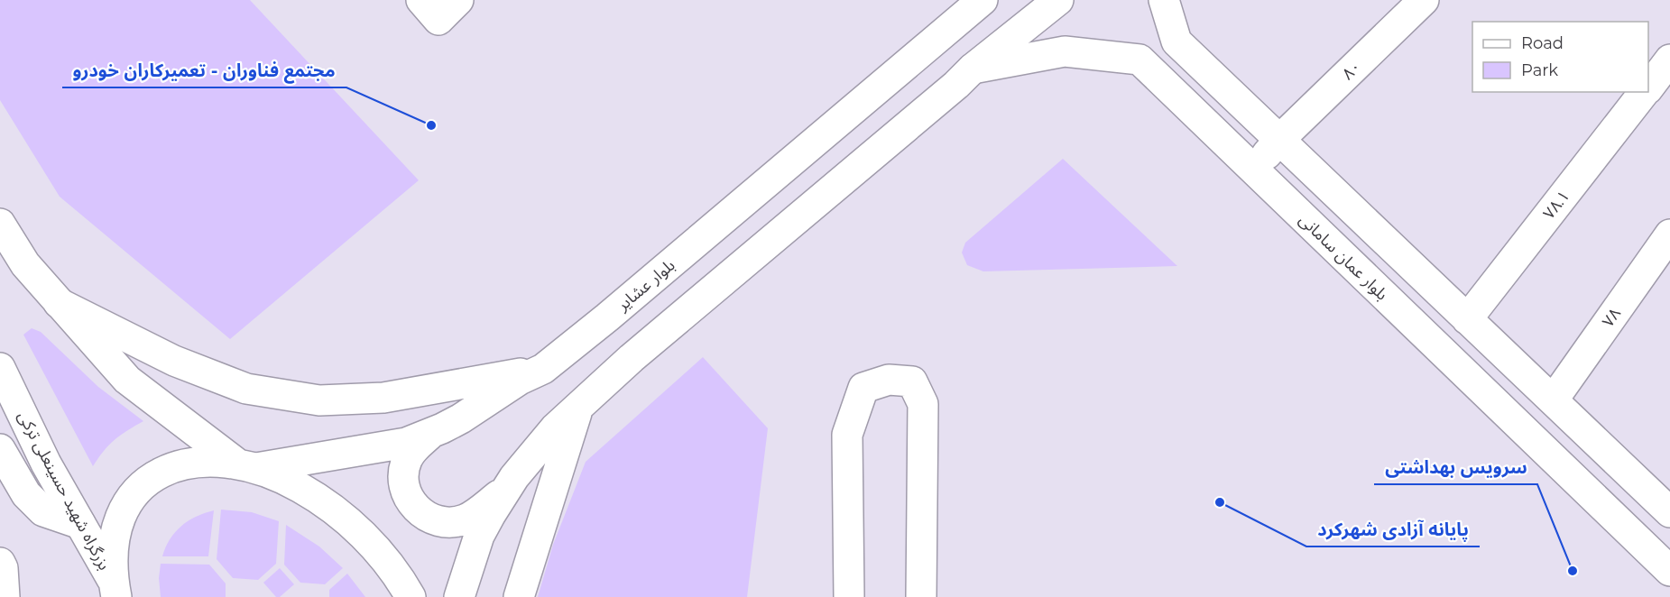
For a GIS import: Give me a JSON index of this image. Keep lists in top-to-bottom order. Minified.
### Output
{"streets":{"main road":["۸۰","۷۸.۱","بلوار عمان سامانی","بلوار عشایر","۷۸","بزرگراه شهید حسینعلی ترکی"]},"crossings":[["۸۰","بلوار عمان سامانی"]],"places":["مجتمع فناوران - تعمیرکاران خودرو","پایانه آزادی شهرکرد","سرویس بهداشتی"],"legend":["Road","Park"]}
